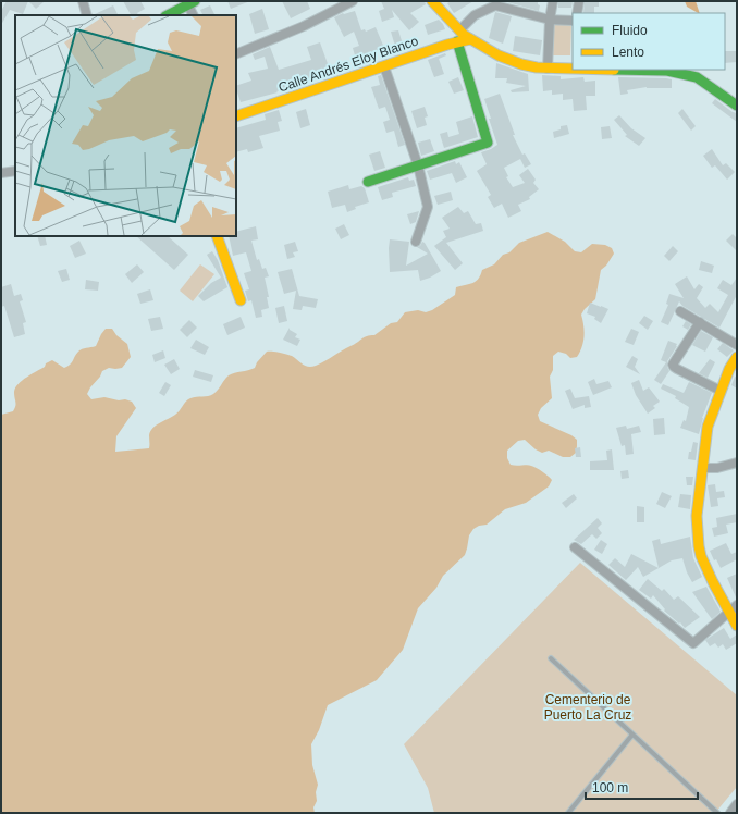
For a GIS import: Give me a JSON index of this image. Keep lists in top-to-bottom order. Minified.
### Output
{"streets":{"street":["Calle Andrés Eloy Blanco"]},"parks":["Cementerio de Puerto La Cruz"],"legend":["Fluido","Lento"],"scale_bar":"100 m"}
